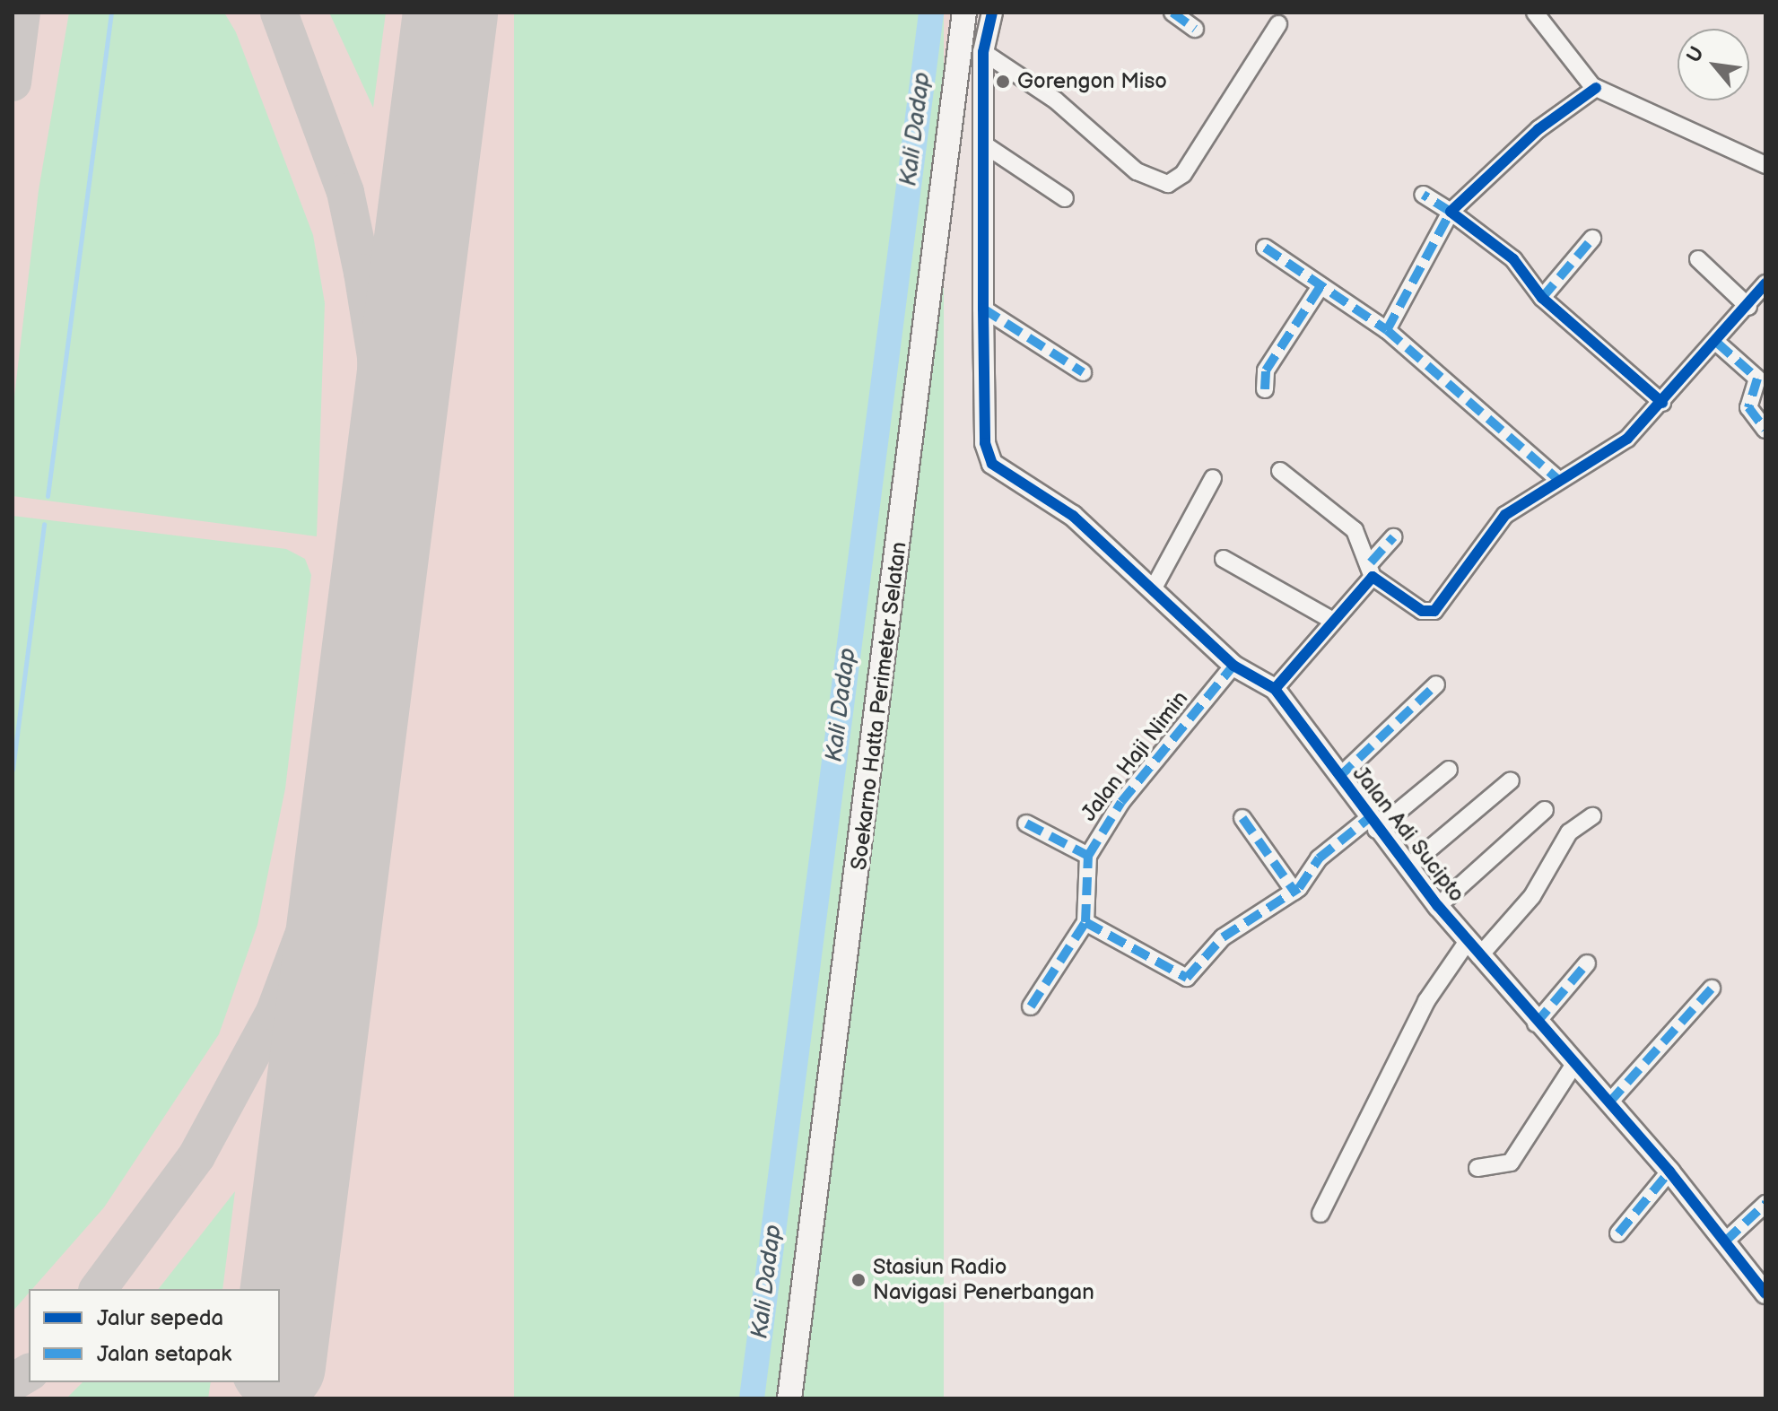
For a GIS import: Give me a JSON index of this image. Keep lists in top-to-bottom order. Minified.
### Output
{"streets":{"main road":["Soekarno Hatta Perimeter Selatan"],"street":["Jalan Haji Nimin","Jalan Adi Sucipto"]},"crossings":[["Jalan Haji Nimin","Jalan Adi Sucipto"]],"water":["Kali Dadap"],"places":["Gorengon Miso","Stasiun Radio Navigasi Penerbangan"],"legend":["Jalur sepeda","Jalan setapak"],"north":"top left"}
